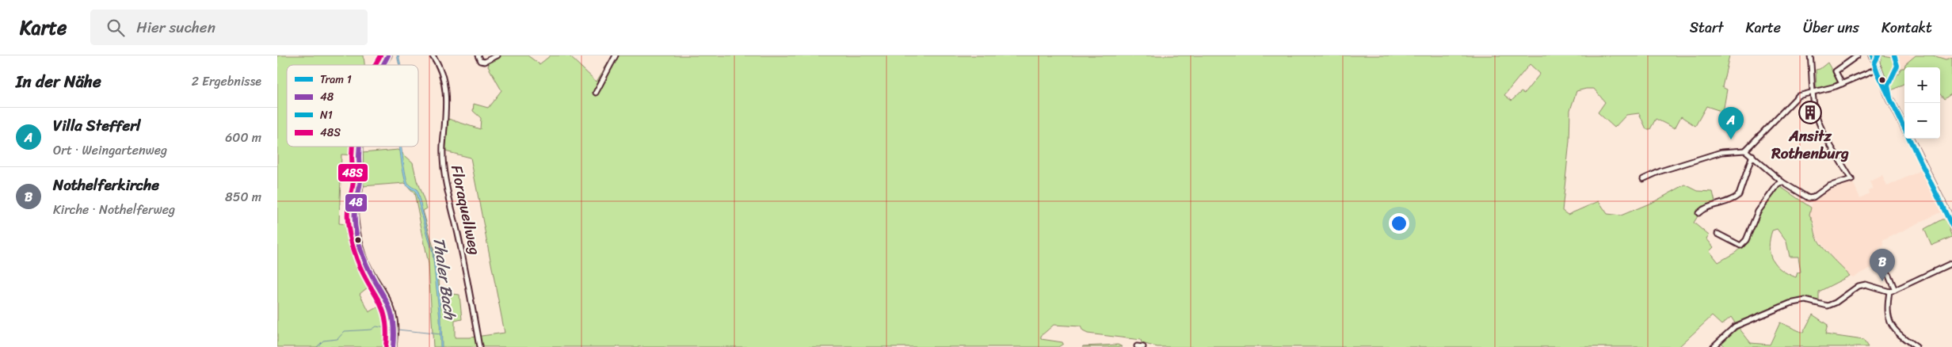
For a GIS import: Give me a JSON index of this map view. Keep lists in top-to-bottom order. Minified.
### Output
{"streets":{"street":["Floraquellweg"]},"water":["Thaler Bach"],"places":{"building":["Ansitz Rothenburg"]},"lines":["tram line 1","transit line 48","transit line N1","transit line 48S"],"legend":["Tram 1","48","N1","48S"],"page":{"header":"Karte","search":"Hier suchen","nav":["Start","Karte","Über uns","Kontakt"],"heading":["In der Nähe","2 Ergebnisse"],"map_buttons":["+","−"],"list":[{"mark":"A","name":"Villa Stefferl","note":"Ort · Weingartenweg","value":"600 m"},{"mark":"B","name":"Nothelferkirche","note":"Kirche · Nothelferweg","value":"850 m"}],"pins":["A","B"]}}
